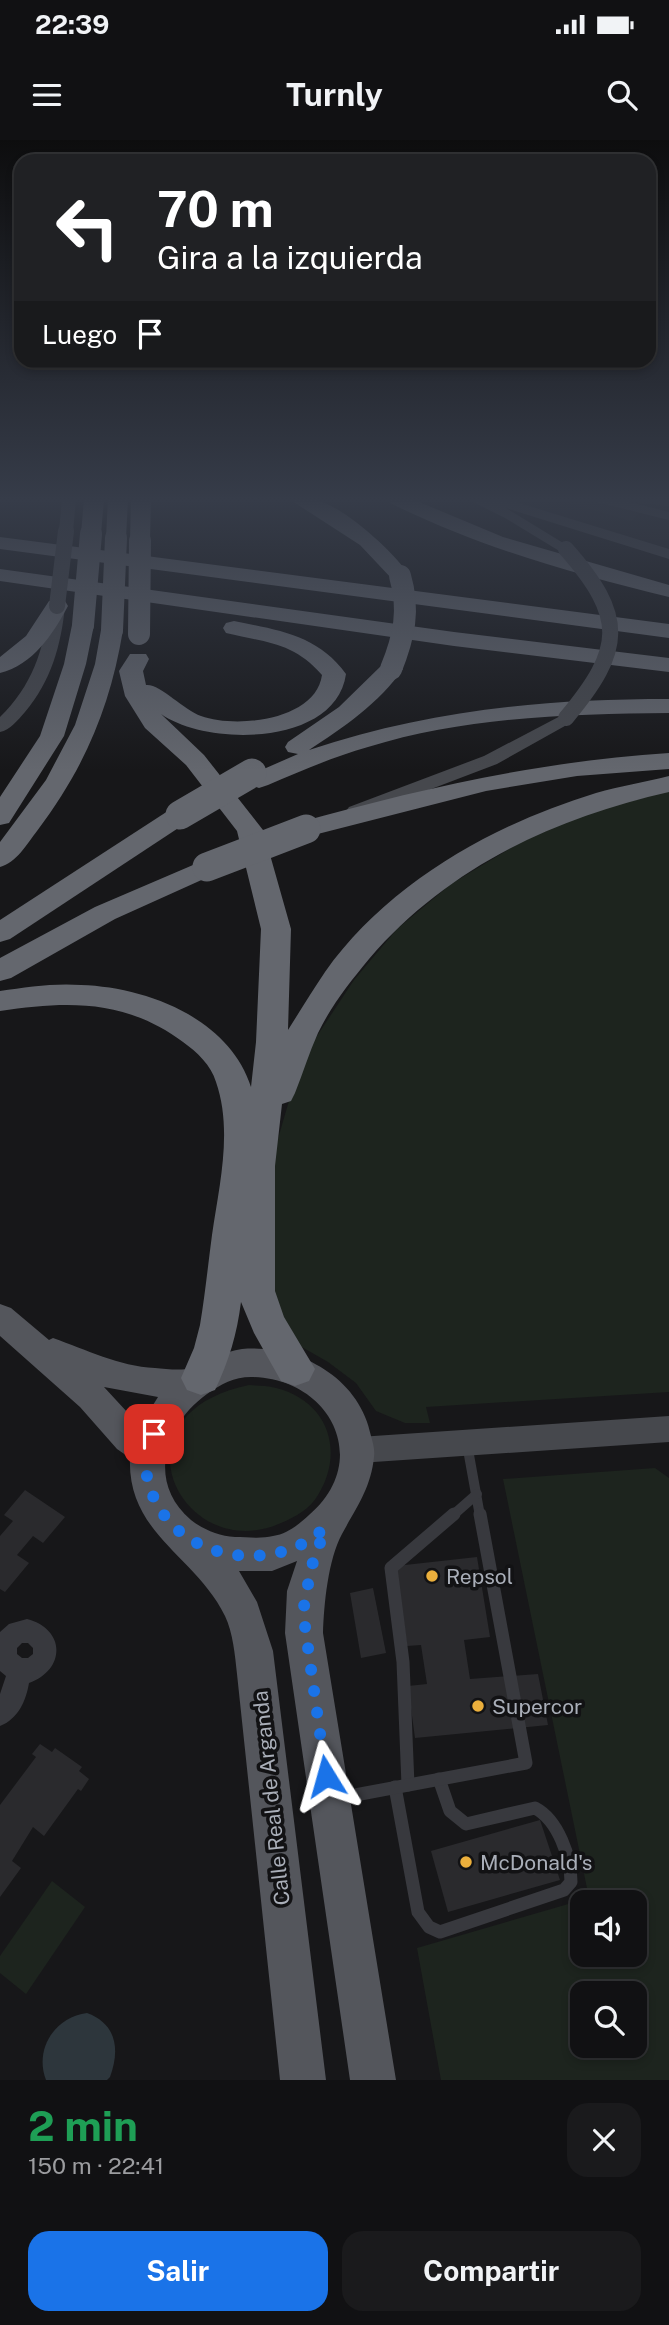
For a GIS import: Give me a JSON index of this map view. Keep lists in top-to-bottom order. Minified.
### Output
{"streets":{"main road":["Calle Real de Arganda"]},"places":["Repsol","Supercor","McDonald's"],"page":{"status":"22:39","header":"Turnly","turn":["70 m","Gira a la izquierda"],"then":"Luego","heading":["2 min","150 m · 22:41"],"buttons":["Salir","Compartir"]}}
